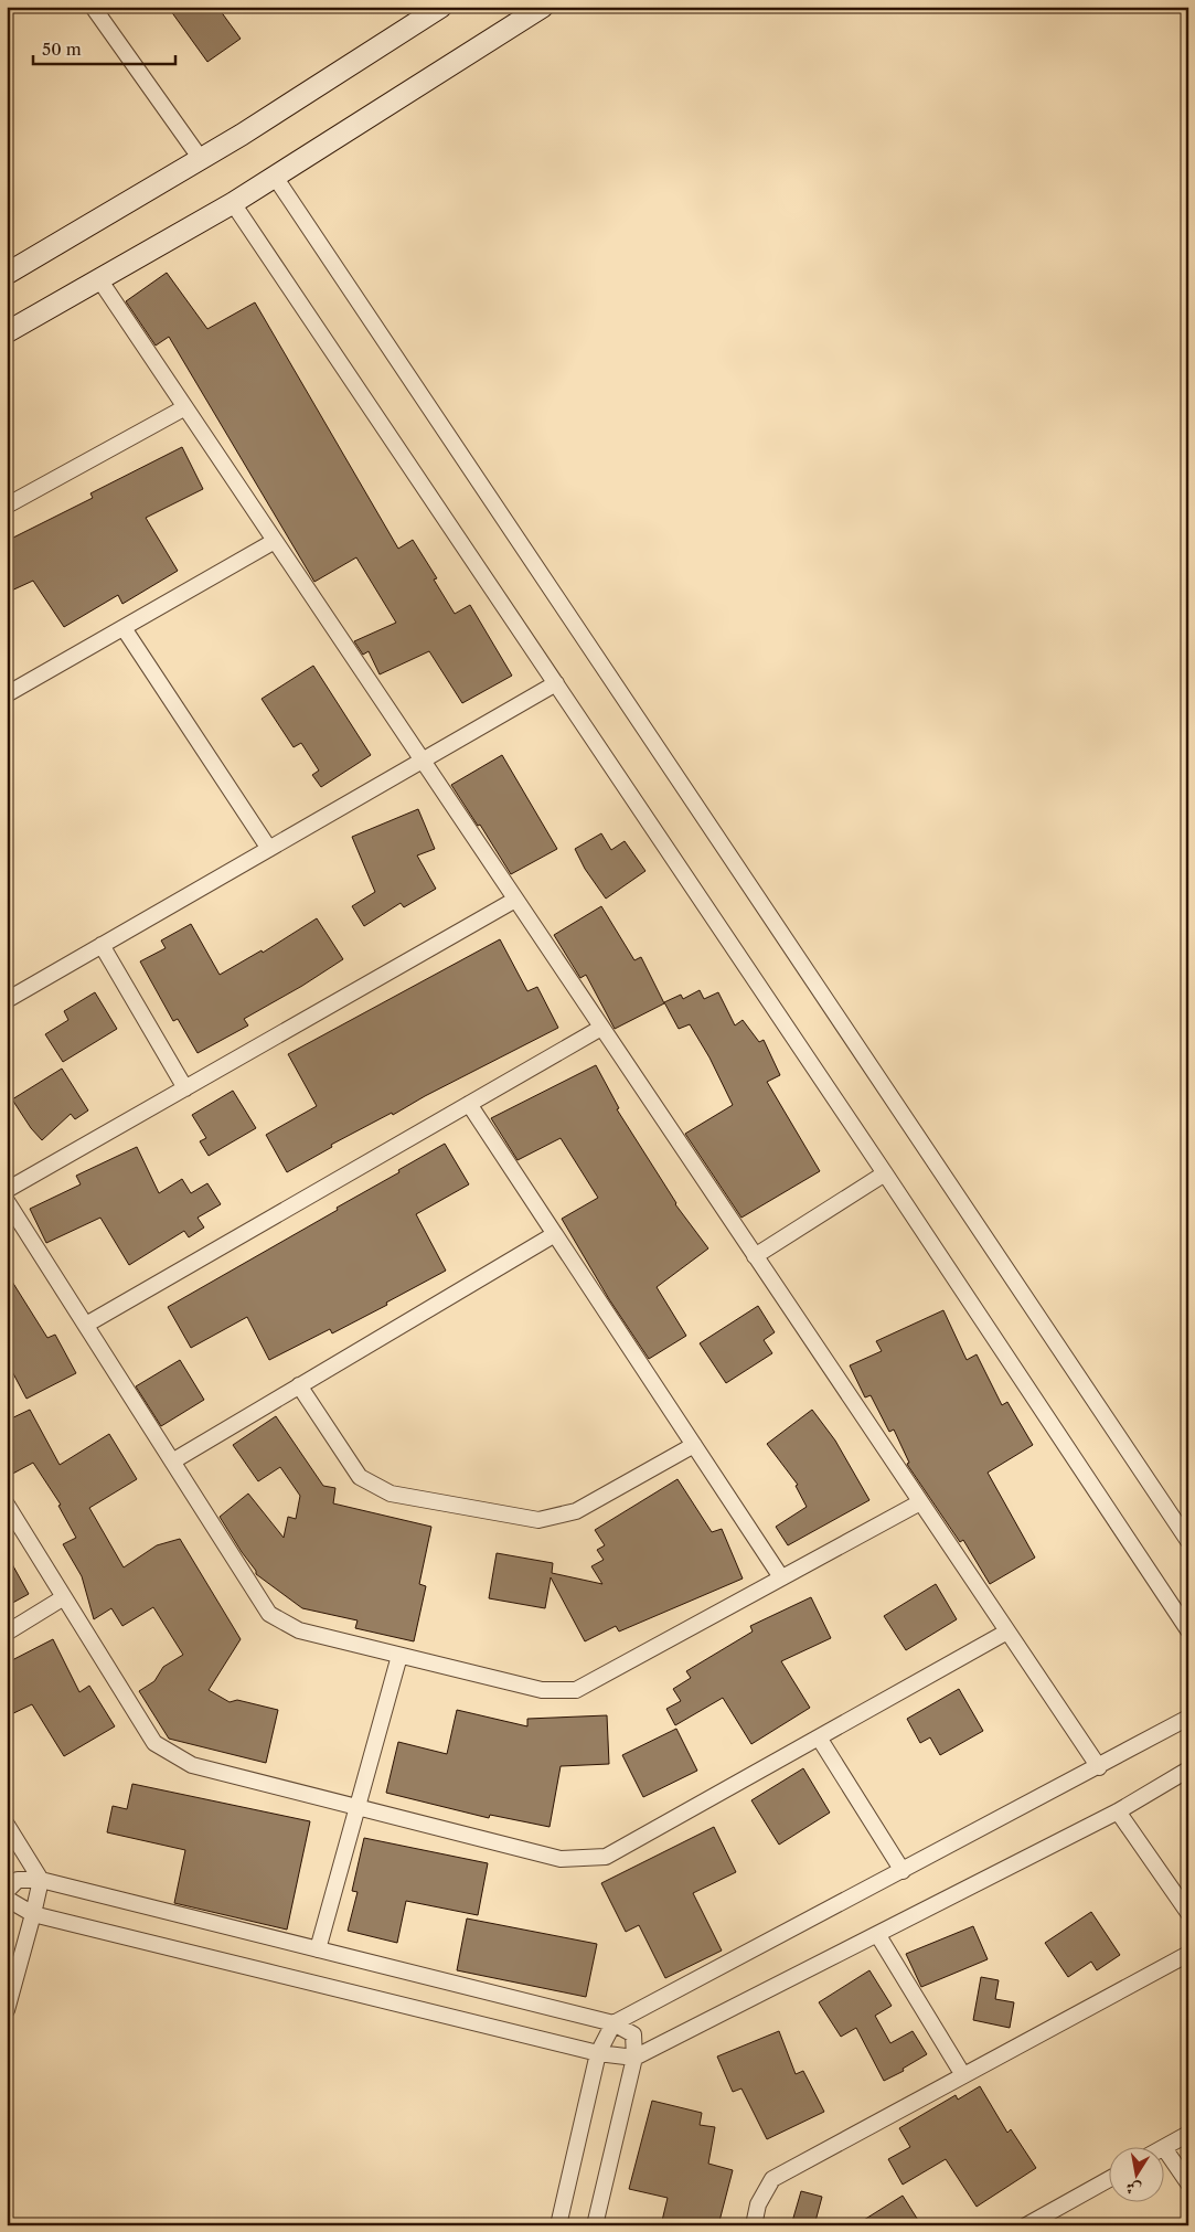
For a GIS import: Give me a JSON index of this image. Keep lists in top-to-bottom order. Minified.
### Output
{"scale_bar":"50 m","north":"bottom"}
